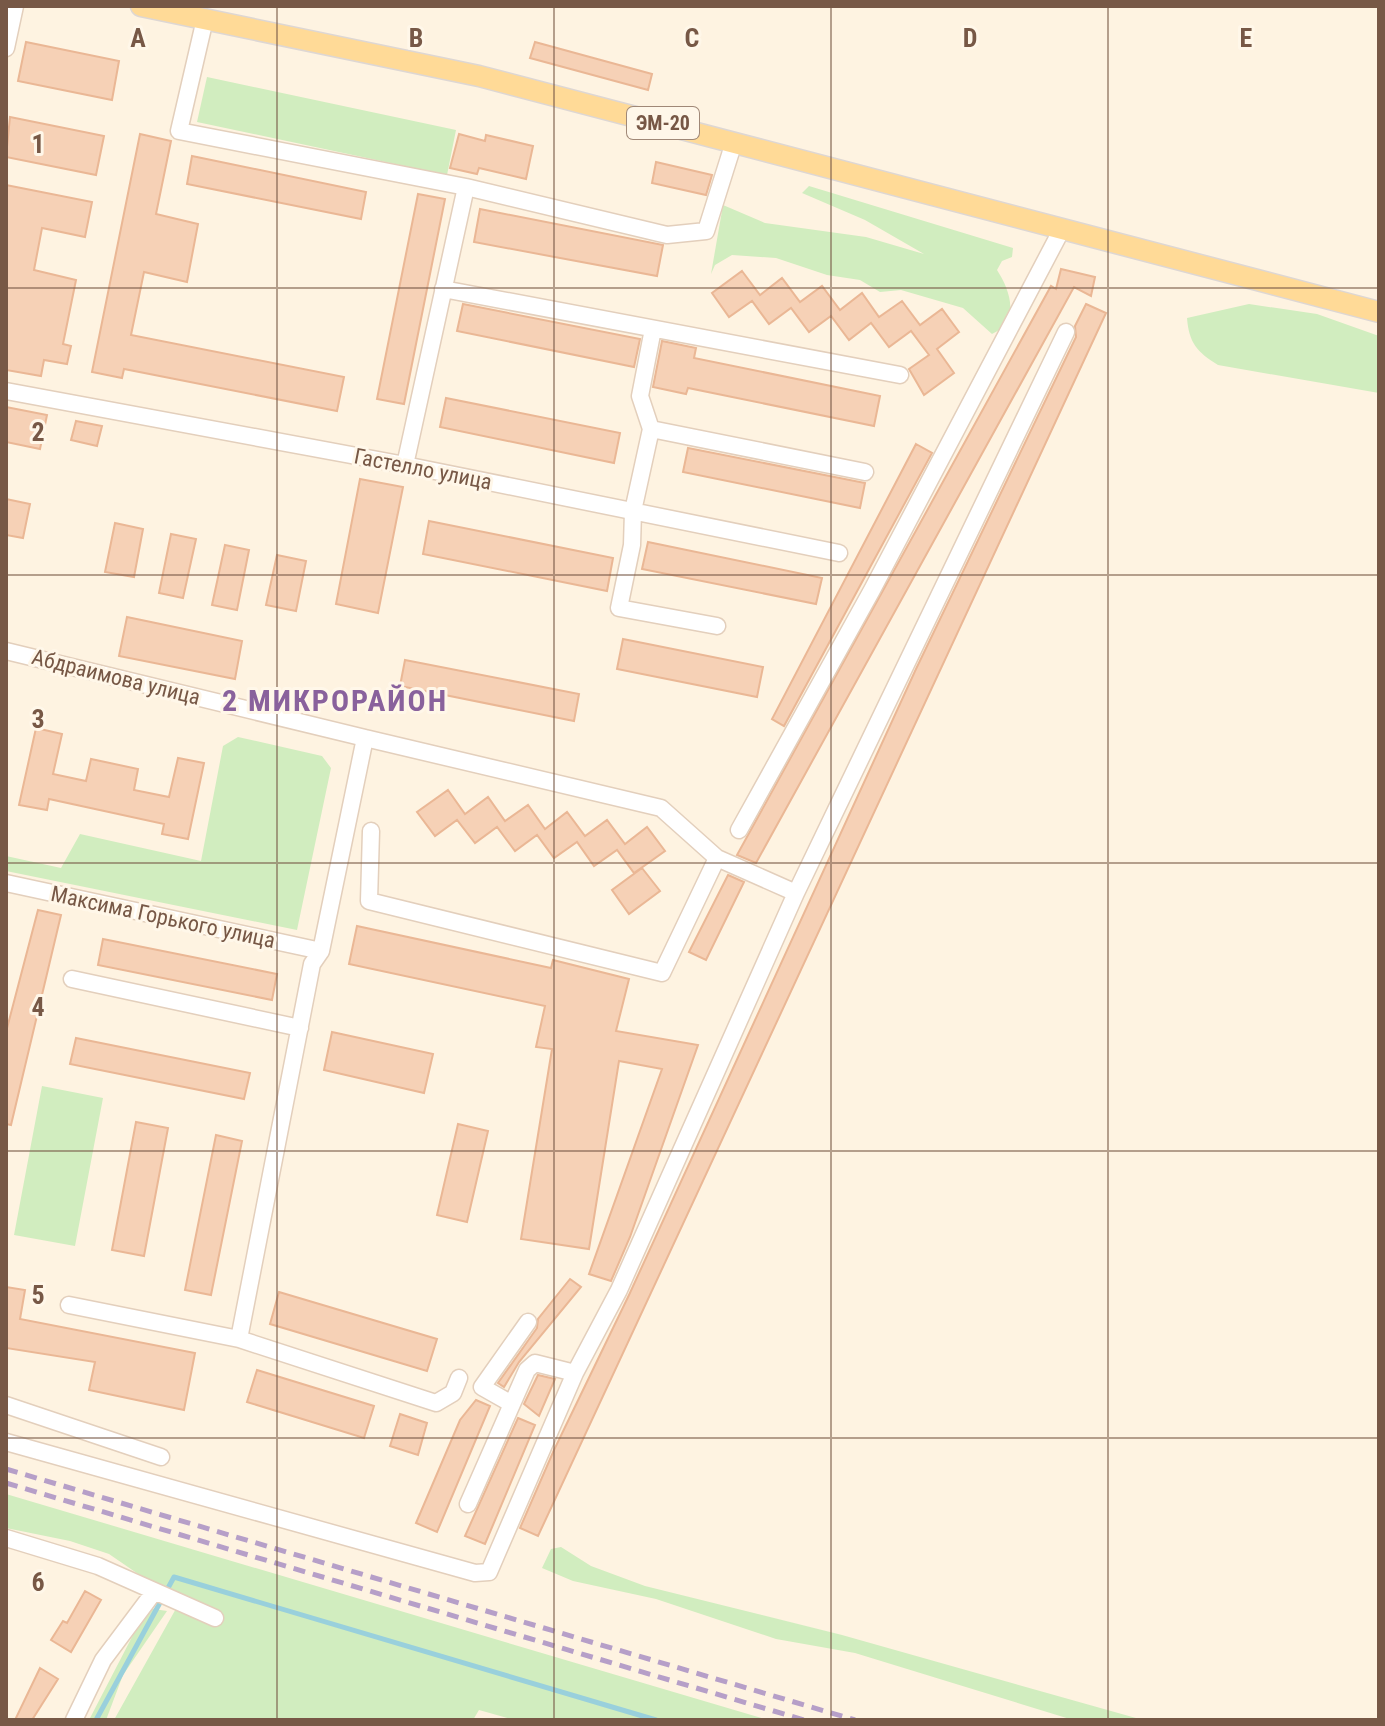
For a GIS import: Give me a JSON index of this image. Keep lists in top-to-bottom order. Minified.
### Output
{"streets":{"main road":["ЭМ-20"],"street":["Гастелло улица","Абдраимова улица","Максима Горького улица"]},"districts":["2 МИКРОРАЙОН"],"grid":{"columns":["A","B","C","D","E"],"rows":["1","2","3","4","5","6"]}}
